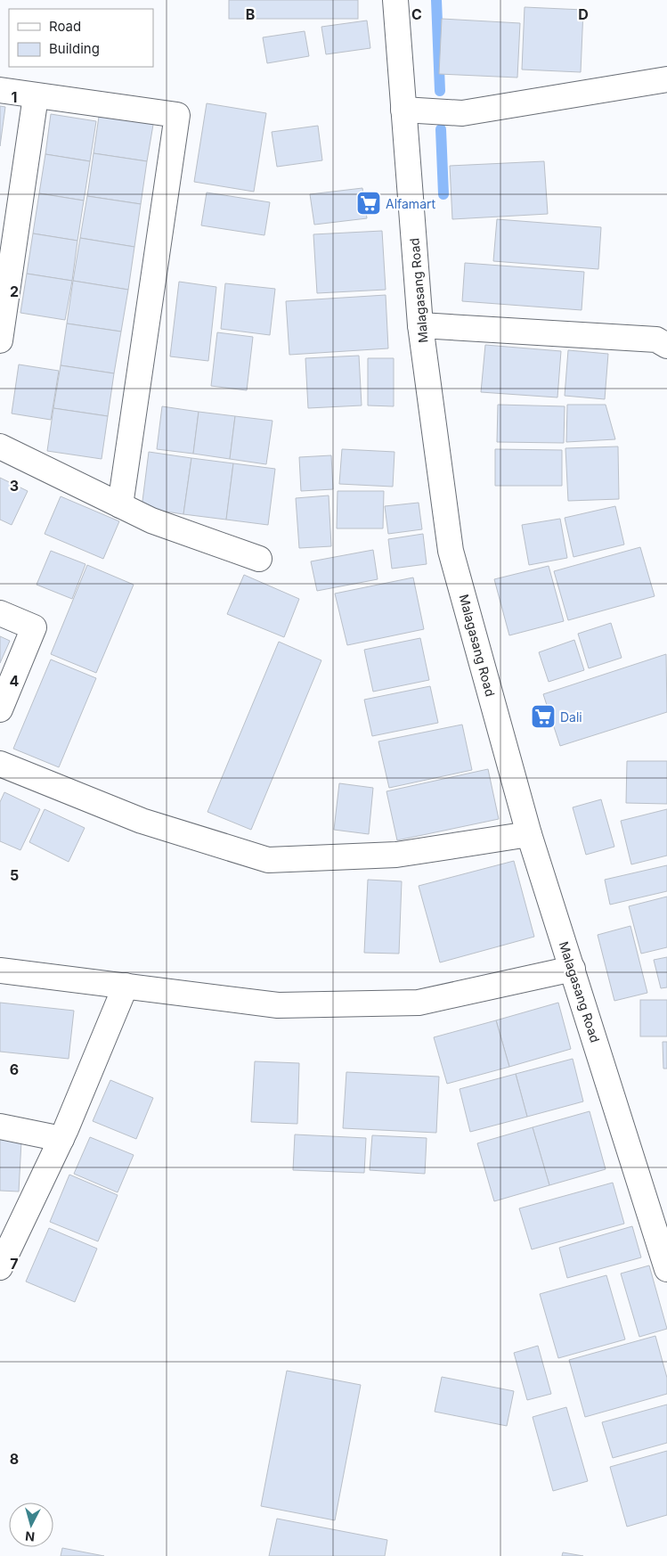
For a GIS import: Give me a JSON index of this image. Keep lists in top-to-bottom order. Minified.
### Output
{"streets":{"street":["Malagasang Road"]},"places":{"supermarket":["Alfamart","Dali"]},"legend":["Road","Building"],"north":"bottom","grid":{"columns":["B","C","D"],"rows":["1","2","3","4","5","6","7","8"]}}
